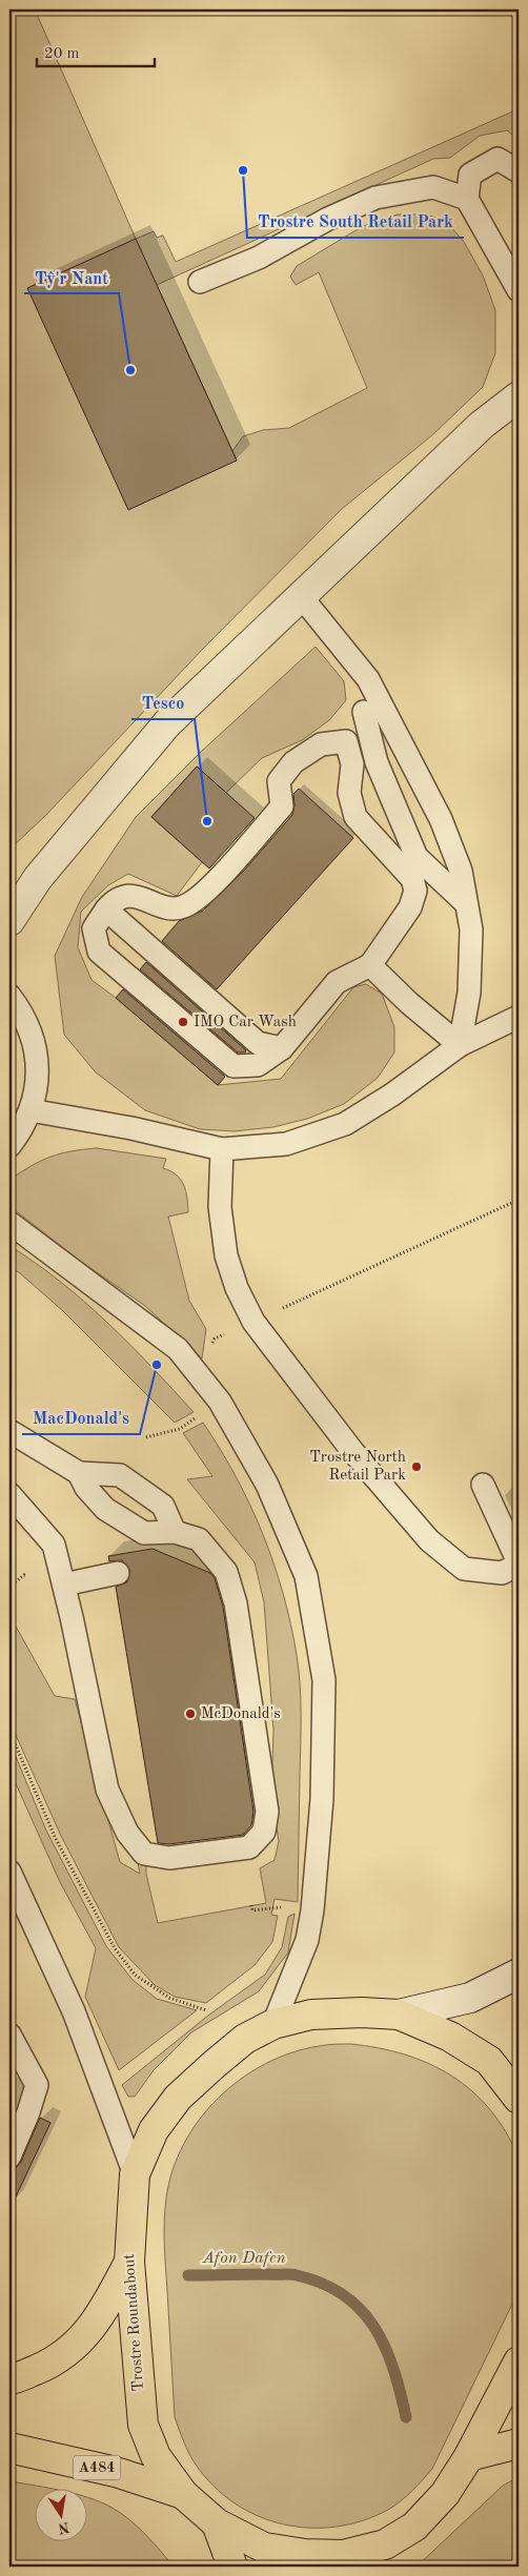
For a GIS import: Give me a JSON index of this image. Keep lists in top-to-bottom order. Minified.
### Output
{"streets":{"main road":["Trostre Roundabout","A484"]},"crossings":[["Trostre Roundabout","A484"]],"water":["Afon Dafen"],"places":["Trostre South Retail Park","Tŷ'r Nant","Tesco","IMO Car Wash","MacDonald's","Trostre North Retail Park","McDonald's"],"scale_bar":"20 m","north":"bottom"}
